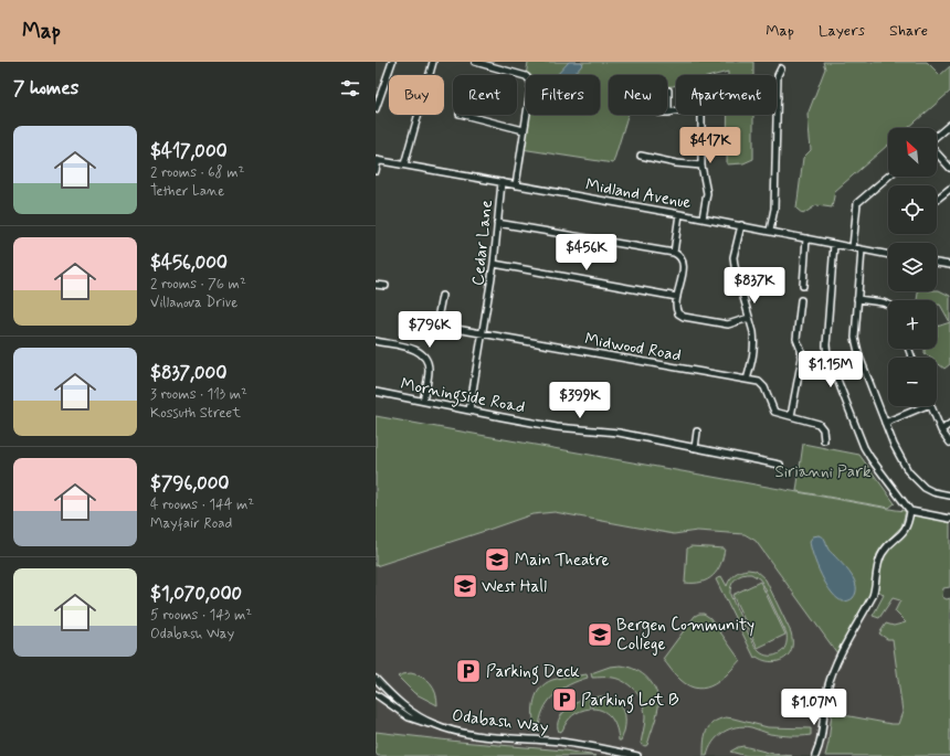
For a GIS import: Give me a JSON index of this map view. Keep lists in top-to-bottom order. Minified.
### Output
{"streets":{"street":["Midland Avenue","Cedar Lane","Midwood Road","Morningside Road","Odabash Way"]},"crossings":[["Midland Avenue","Cedar Lane"],["Cedar Lane","Midwood Road"],["Cedar Lane","Morningside Road"]],"parks":["Sirianni Park"],"places":{"school or university":["Main Theatre","West Hall","Bergen Community College"],"parking":["Parking Deck","Parking Lot B"]},"north":"top left","page":{"header":"Map","nav":["Map","Layers","Share"],"heading":"7 homes","chip":["Buy","Rent","Filters","New","Apartment"],"list":[{"name":"$417,000","note":"2 rooms · 68 m² · Tether Lane"},{"name":"$456,000","note":"2 rooms · 76 m² · Villanova Drive"},{"name":"$837,000","note":"3 rooms · 113 m² · Kossuth Street"},{"name":"$796,000","note":"4 rooms · 144 m² · Mayfair Road"},{"name":"$1,070,000","note":"5 rooms · 143 m² · Odabash Way"}],"price":["$417K","$456K","$837K","$796K","$1.15M","$399K","$1.07M"],"map_buttons":["+","−"]}}
